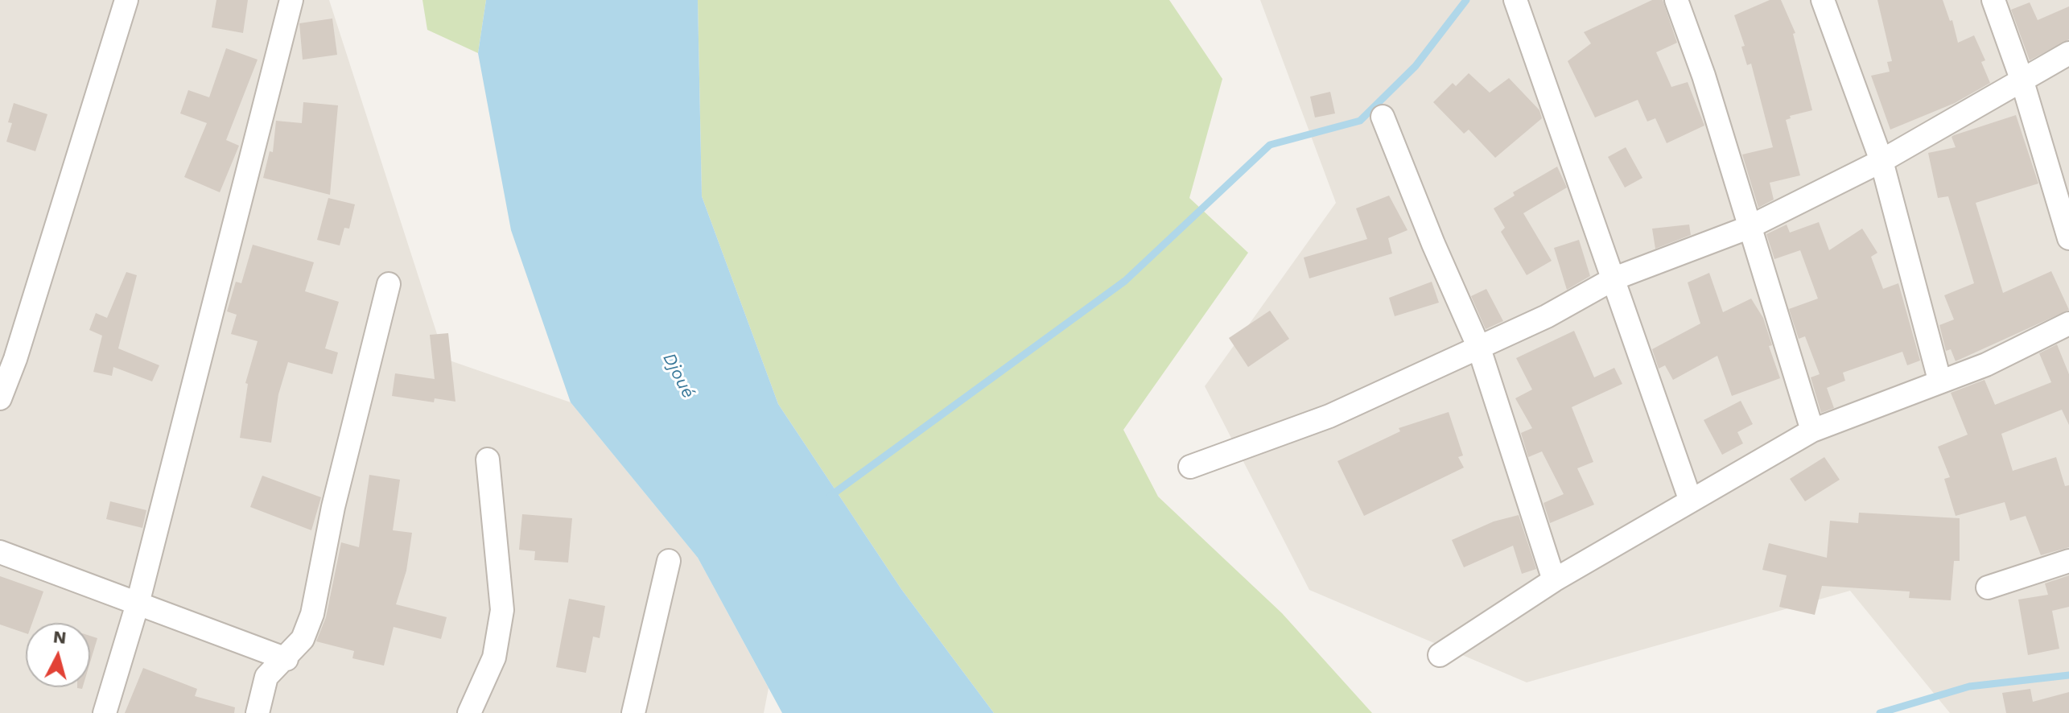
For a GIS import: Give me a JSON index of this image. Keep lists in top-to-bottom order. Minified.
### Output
{"water":["Djoué"],"north":"top"}
